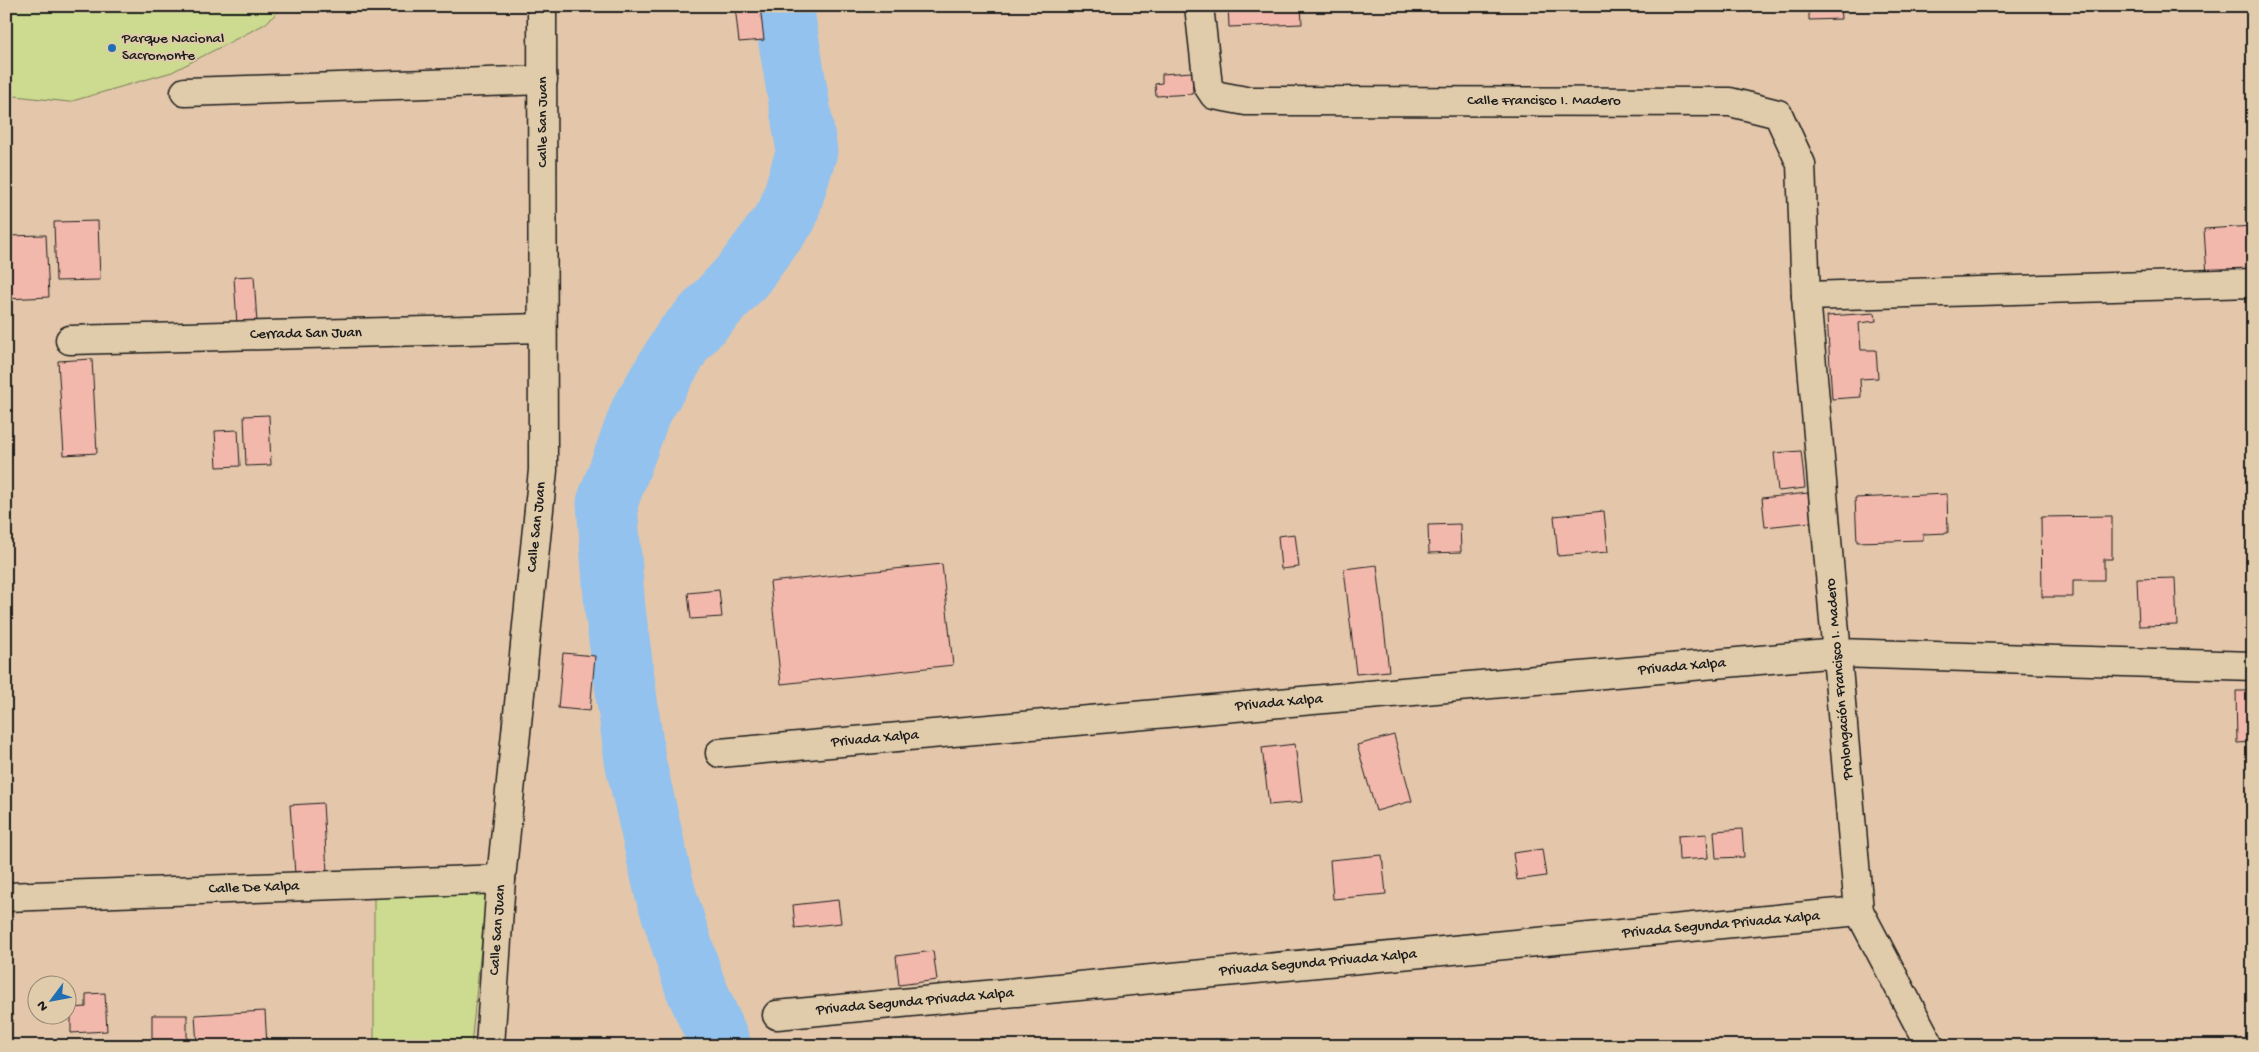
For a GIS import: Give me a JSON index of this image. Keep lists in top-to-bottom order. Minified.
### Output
{"streets":{"street":["Calle Francisco I. Madero","Calle San Juan","Cerrada San Juan","Privada Xalpa","Prolongación Francisco I. Madero","Calle De Xalpa","Privada Segunda Privada Xalpa"]},"crossings":[["Calle Francisco I. Madero","Prolongación Francisco I. Madero"],["Calle San Juan","Cerrada San Juan"],["Calle San Juan","Calle De Xalpa"],["Privada Xalpa","Prolongación Francisco I. Madero"],["Prolongación Francisco I. Madero","Privada Segunda Privada Xalpa"]],"places":["Parque Nacional Sacromonte"],"north":"bottom left"}
